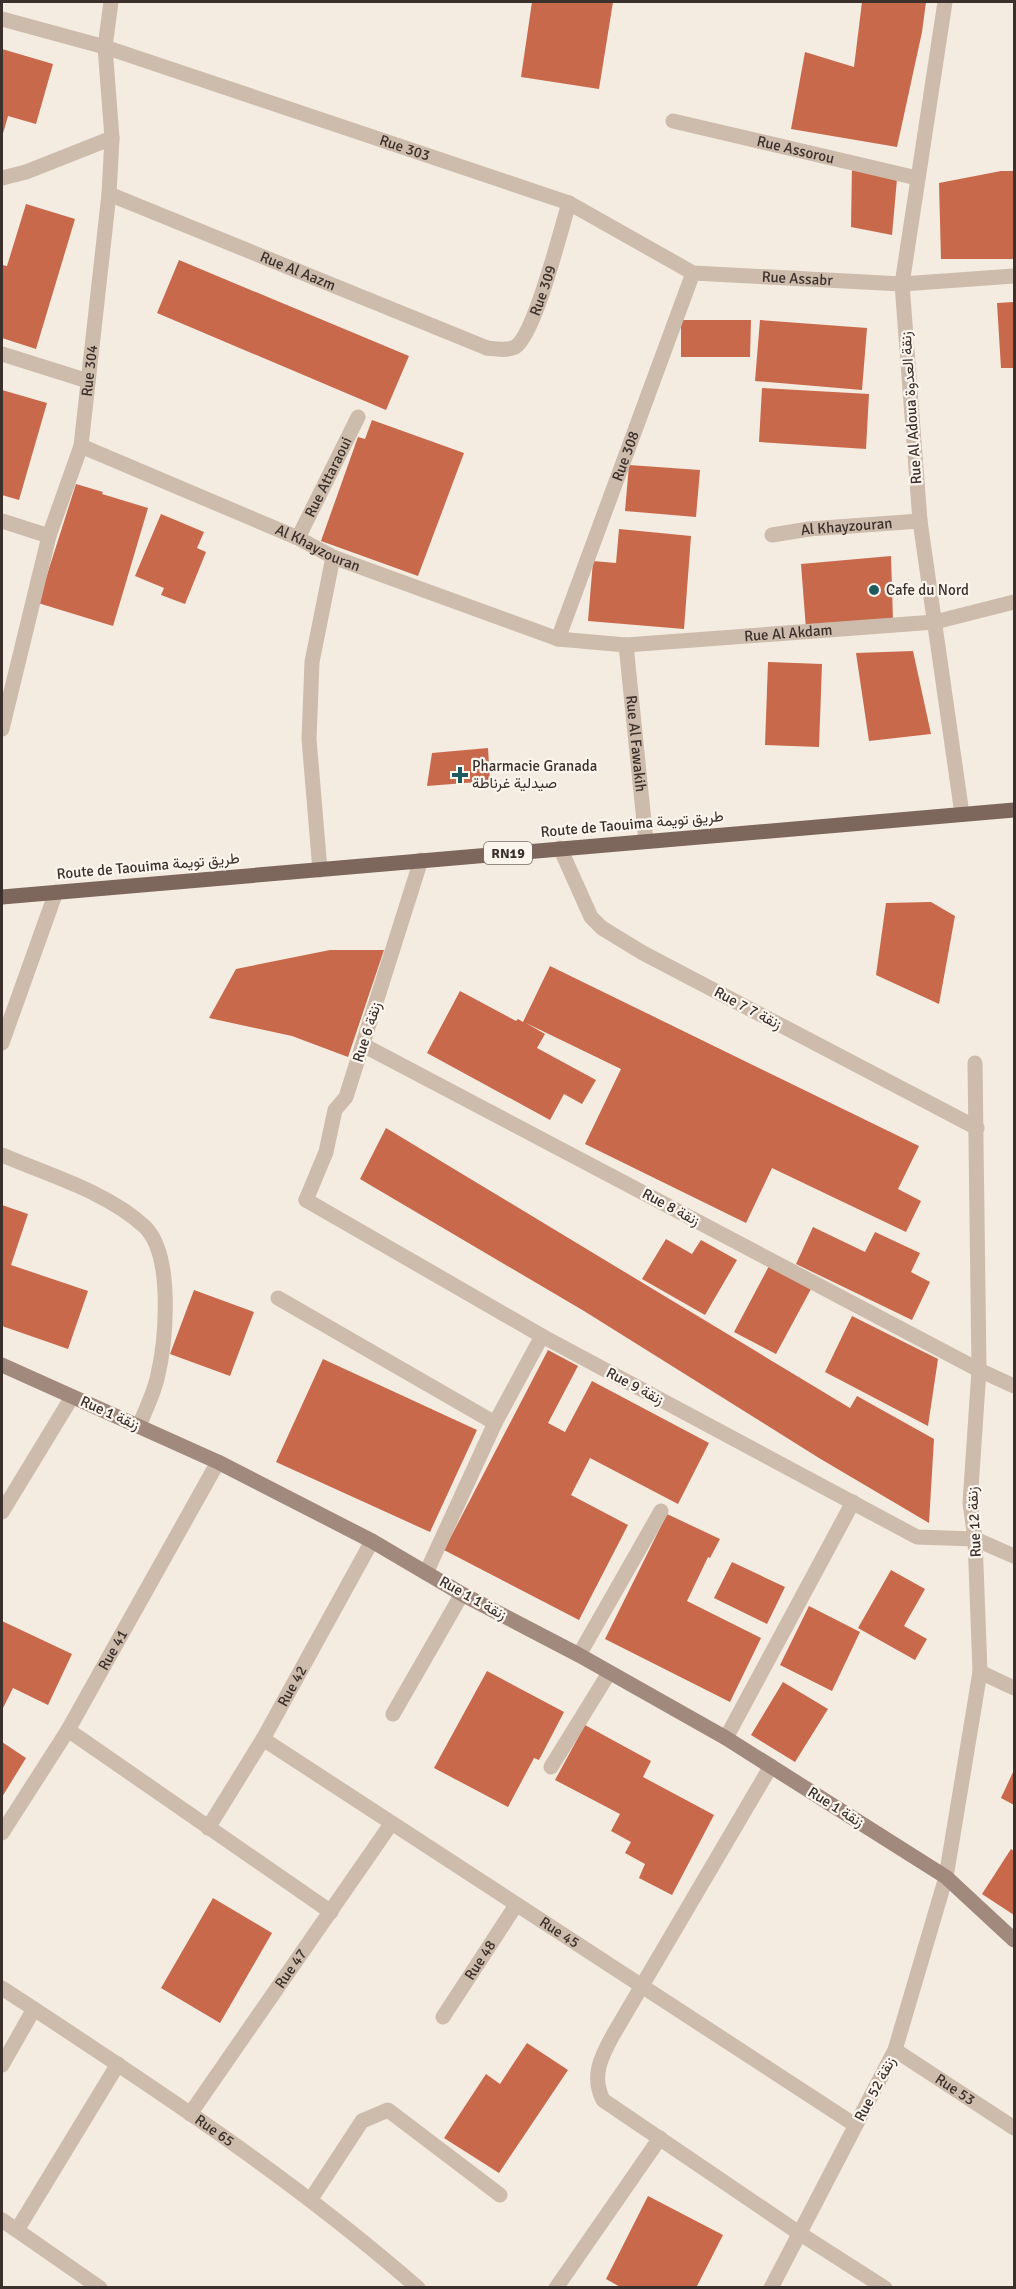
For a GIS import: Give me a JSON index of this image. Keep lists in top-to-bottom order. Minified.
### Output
{"streets":{"main road":["Route de Taouima طريق تويمة","RN19"],"street":["Rue 303","Rue Assorou","Rue Al Aazm","Rue Assabr","Rue 309","Rue 304","Rue Al Adoua زنقة العدوة","Rue 308","Rue Attaraoui","Al Khayzouran","Rue Al Akdam","Rue Al Fawakih","Rue 7 زنقة 7","Rue 6 زنقة","Rue 8 زنقة","Rue 9 زنقة","Rue 1 زنقة","Rue 12 زنقة","Rue 1 زنقة 1","Rue 41","Rue 42","Rue 45","Rue 48","Rue 47","Rue 52 زنقة","Rue 53","Rue 65"]},"crossings":[["Rue 303","Rue Assabr"],["Rue 303","Rue 309"],["Rue 303","Rue 304"],["Rue 303","Rue 308"],["Rue Assorou","Rue Al Adoua زنقة العدوة"],["Rue Al Aazm","Rue 309"],["Rue Al Aazm","Rue 304"],["Rue Assabr","Rue Al Adoua زنقة العدوة"],["Rue Assabr","Rue 308"],["Rue 304","Al Khayzouran"],["Rue Al Adoua زنقة العدوة","Al Khayzouran"],["Rue Al Adoua زنقة العدوة","Rue Al Akdam"],["Rue Al Adoua زنقة العدوة","Route de Taouima طريق تويمة"],["Rue 308","Al Khayzouran"],["Rue 308","Rue Al Akdam"],["Rue Attaraoui","Al Khayzouran"],["Al Khayzouran","Rue Al Akdam"],["Rue Al Akdam","Rue Al Fawakih"],["Rue Al Fawakih","Route de Taouima طريق تويمة"],["Route de Taouima طريق تويمة","Rue 7 زنقة 7"],["Route de Taouima طريق تويمة","Rue 6 زنقة"],["Rue 7 زنقة 7","Rue 12 زنقة"],["Rue 6 زنقة","Rue 8 زنقة"],["Rue 6 زنقة","Rue 9 زنقة"],["Rue 8 زنقة","Rue 12 زنقة"],["Rue 9 زنقة","Rue 12 زنقة"],["Rue 1 زنقة","Rue 12 زنقة"],["Rue 1 زنقة","Rue 1 زنقة 1"],["Rue 1 زنقة","Rue 41"],["Rue 1 زنقة","Rue 52 زنقة"],["Rue 12 زنقة","Rue 52 زنقة"],["Rue 1 زنقة 1","Rue 41"],["Rue 1 زنقة 1","Rue 42"],["Rue 42","Rue 45"],["Rue 45","Rue 48"],["Rue 45","Rue 47"],["Rue 45","Rue 52 زنقة"],["Rue 47","Rue 65"],["Rue 52 زنقة","Rue 53"]],"places":{"other":["Cafe du Nord"],"health":["Pharmacie Granada صيدلية غرناطة"]}}
